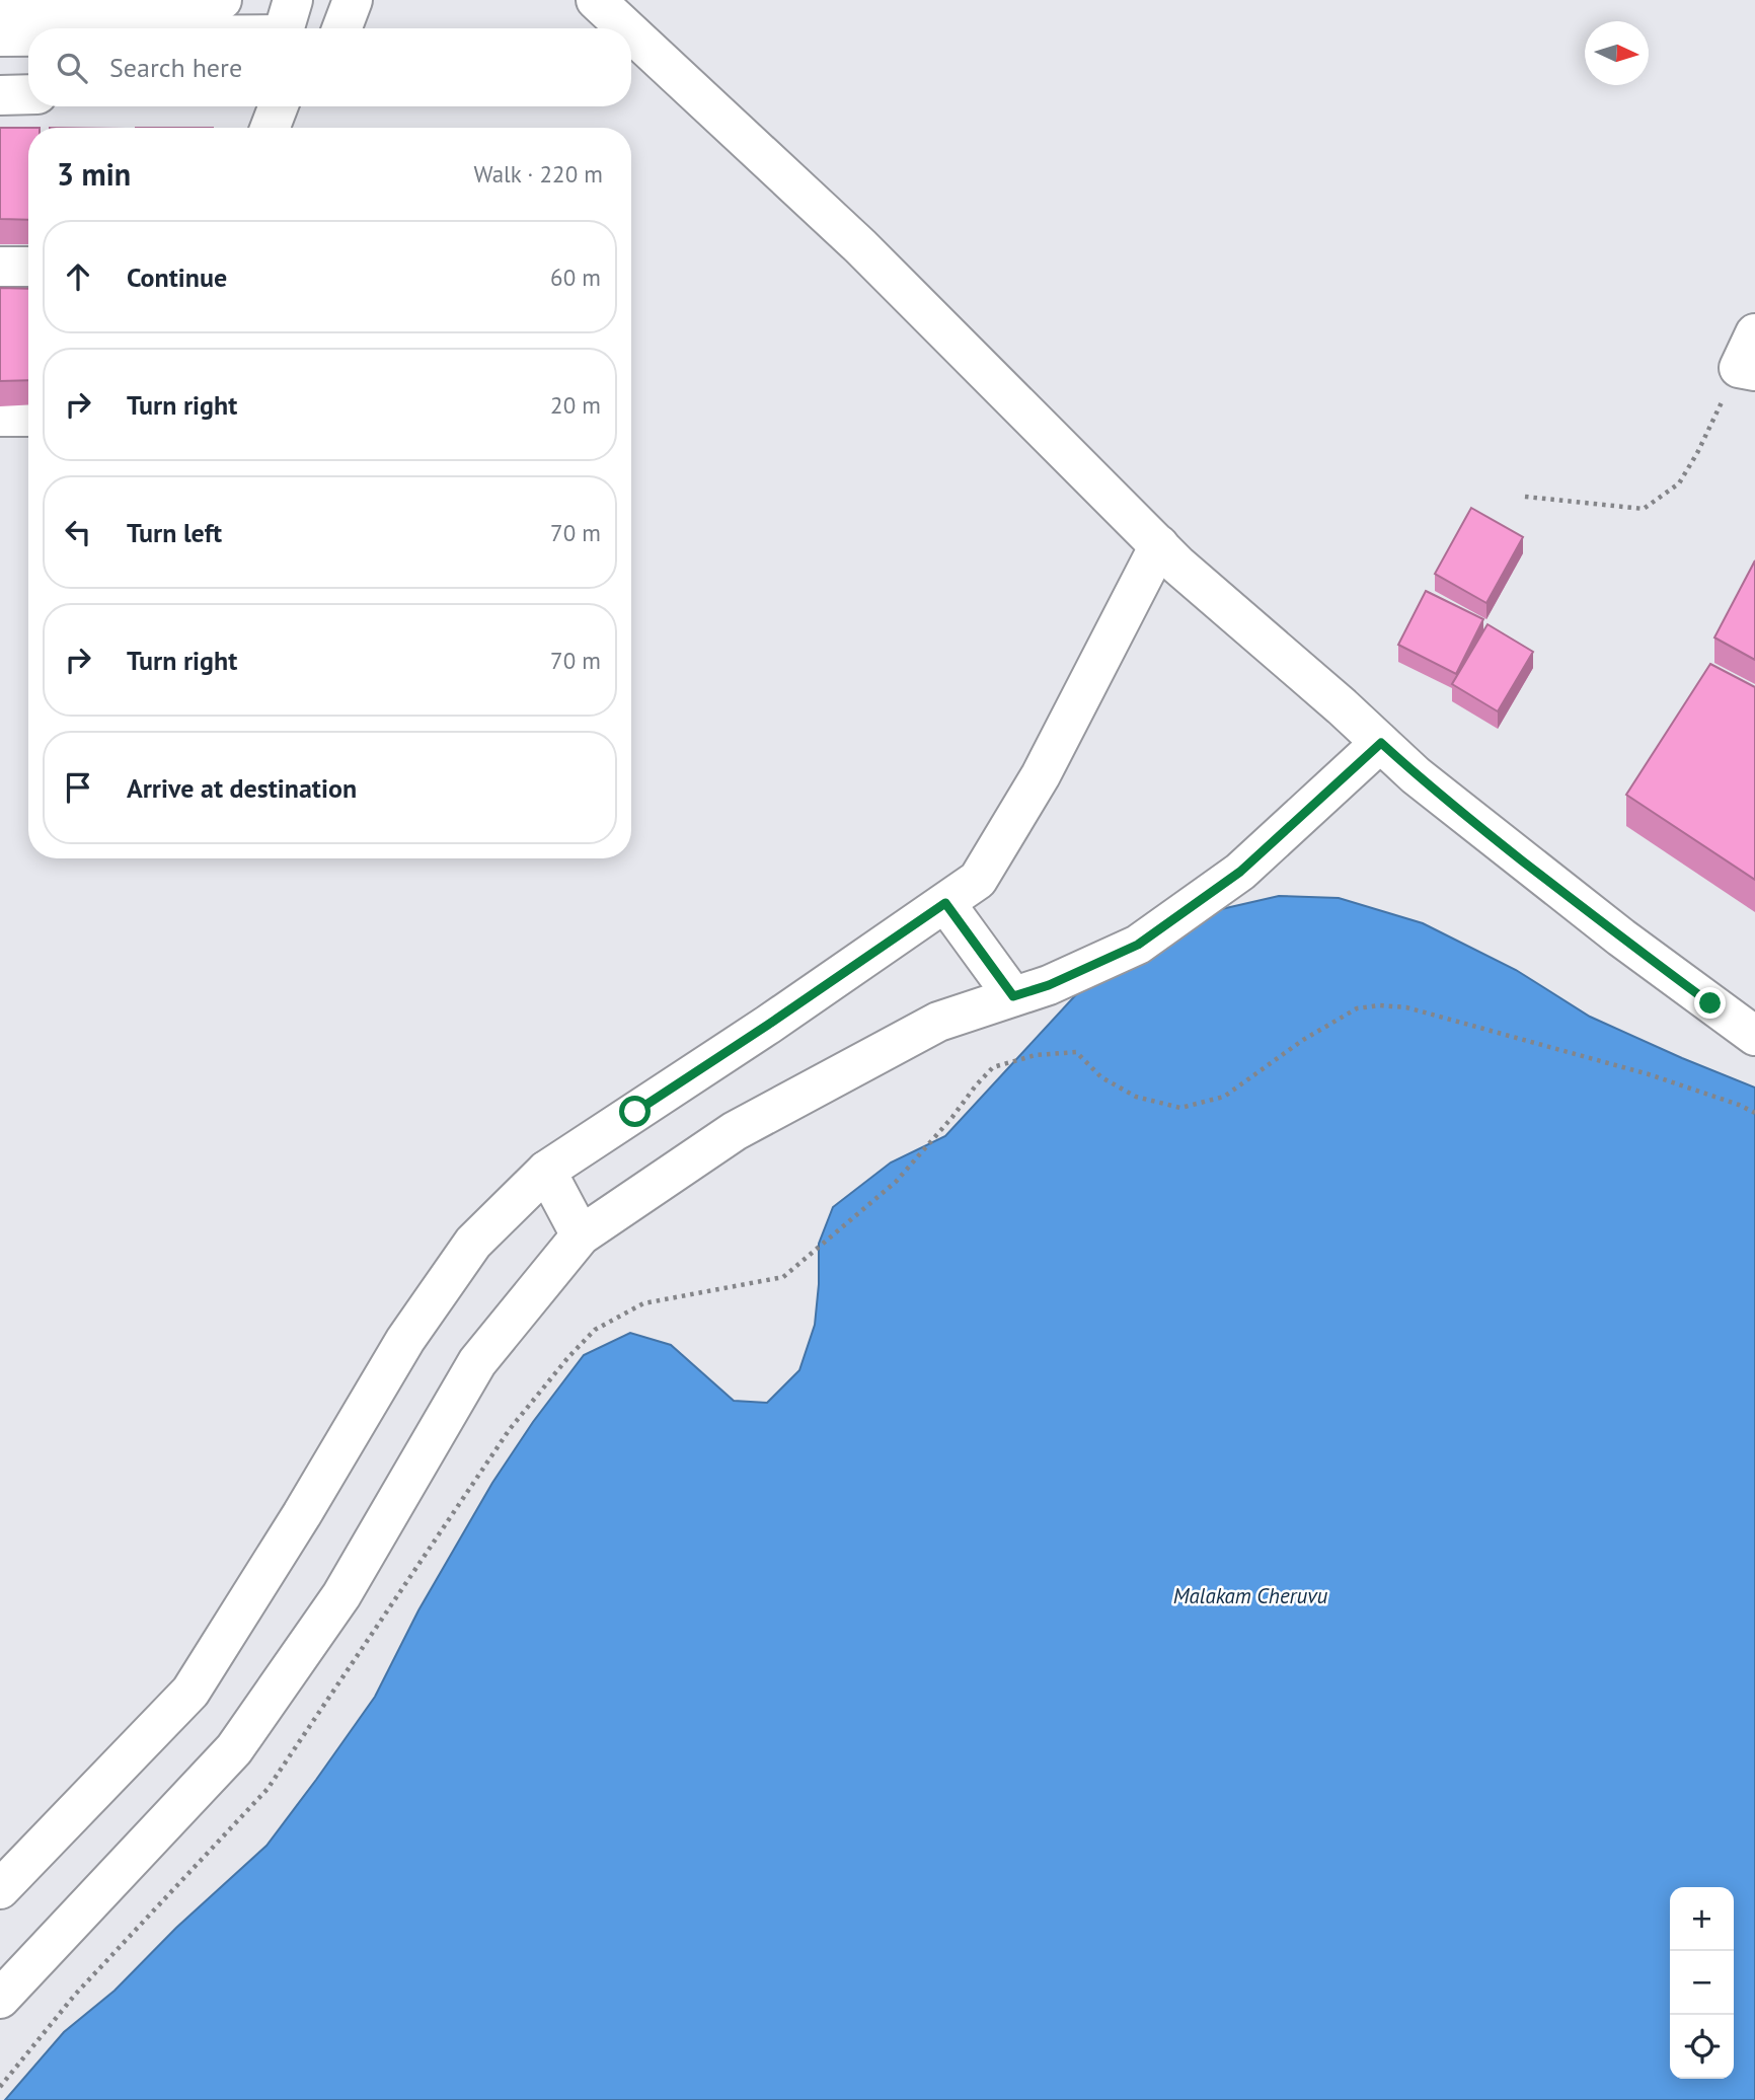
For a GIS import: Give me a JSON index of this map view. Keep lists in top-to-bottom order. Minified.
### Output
{"water":["Malakam Cheruvu"],"north":"right","page":{"search":"Search here","heading":["3 min","Walk · 220 m"],"list":[["Continue","60 m"],["Turn right","20 m"],["Turn left","70 m"],["Turn right","70 m"],"Arrive at destination"],"map_buttons":["+","−"]}}
